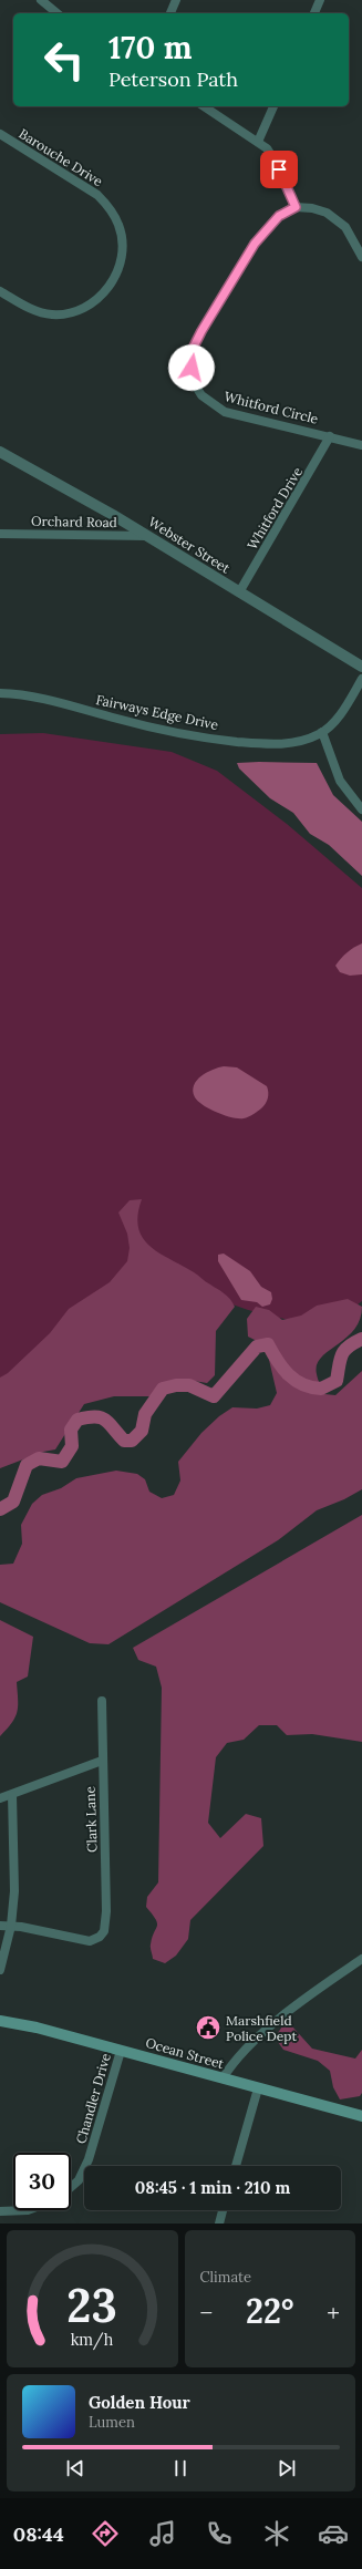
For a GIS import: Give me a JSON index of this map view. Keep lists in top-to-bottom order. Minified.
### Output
{"streets":{"main road":["Ocean Street"],"street":["Barouche Drive","Whitford Circle","Whitford Drive","Orchard Road","Webster Street","Fairways Edge Drive","Clark Lane","Chandler Drive"]},"crossings":[["Whitford Circle","Whitford Drive"],["Whitford Drive","Webster Street"],["Orchard Road","Webster Street"],["Ocean Street","Chandler Drive"]],"places":{"public building":["Marshfield Police Dept"]},"page":{"turn":["170 m","Peterson Path"],"limit":"30","trip":"08:45 · 1 min · 210 m","tile":"Climate","heat":["−","22°","+"],"song":["Golden Hour","Lumen"],"tabs":"08:44","gauge":["23","km/h"]}}
